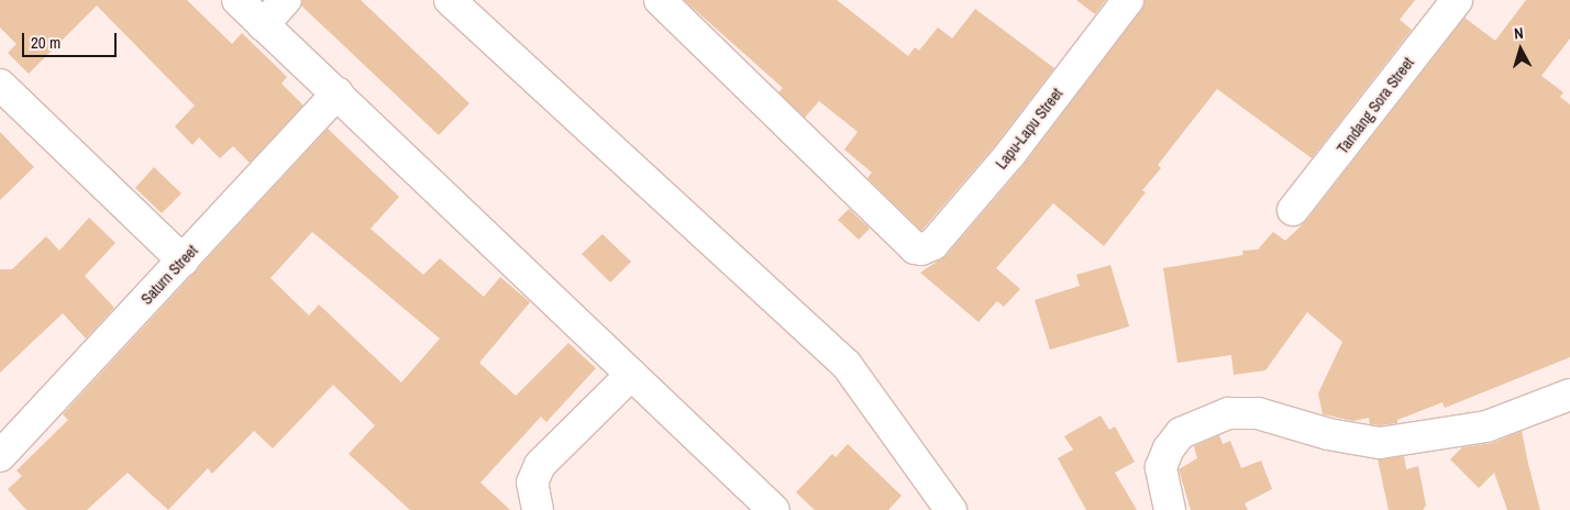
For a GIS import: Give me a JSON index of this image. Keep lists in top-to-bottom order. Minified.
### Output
{"streets":{"street":["Tandang Sora Street","Lapu-Lapu Street","Saturn Street"]},"scale_bar":"20 m","north":"top"}
